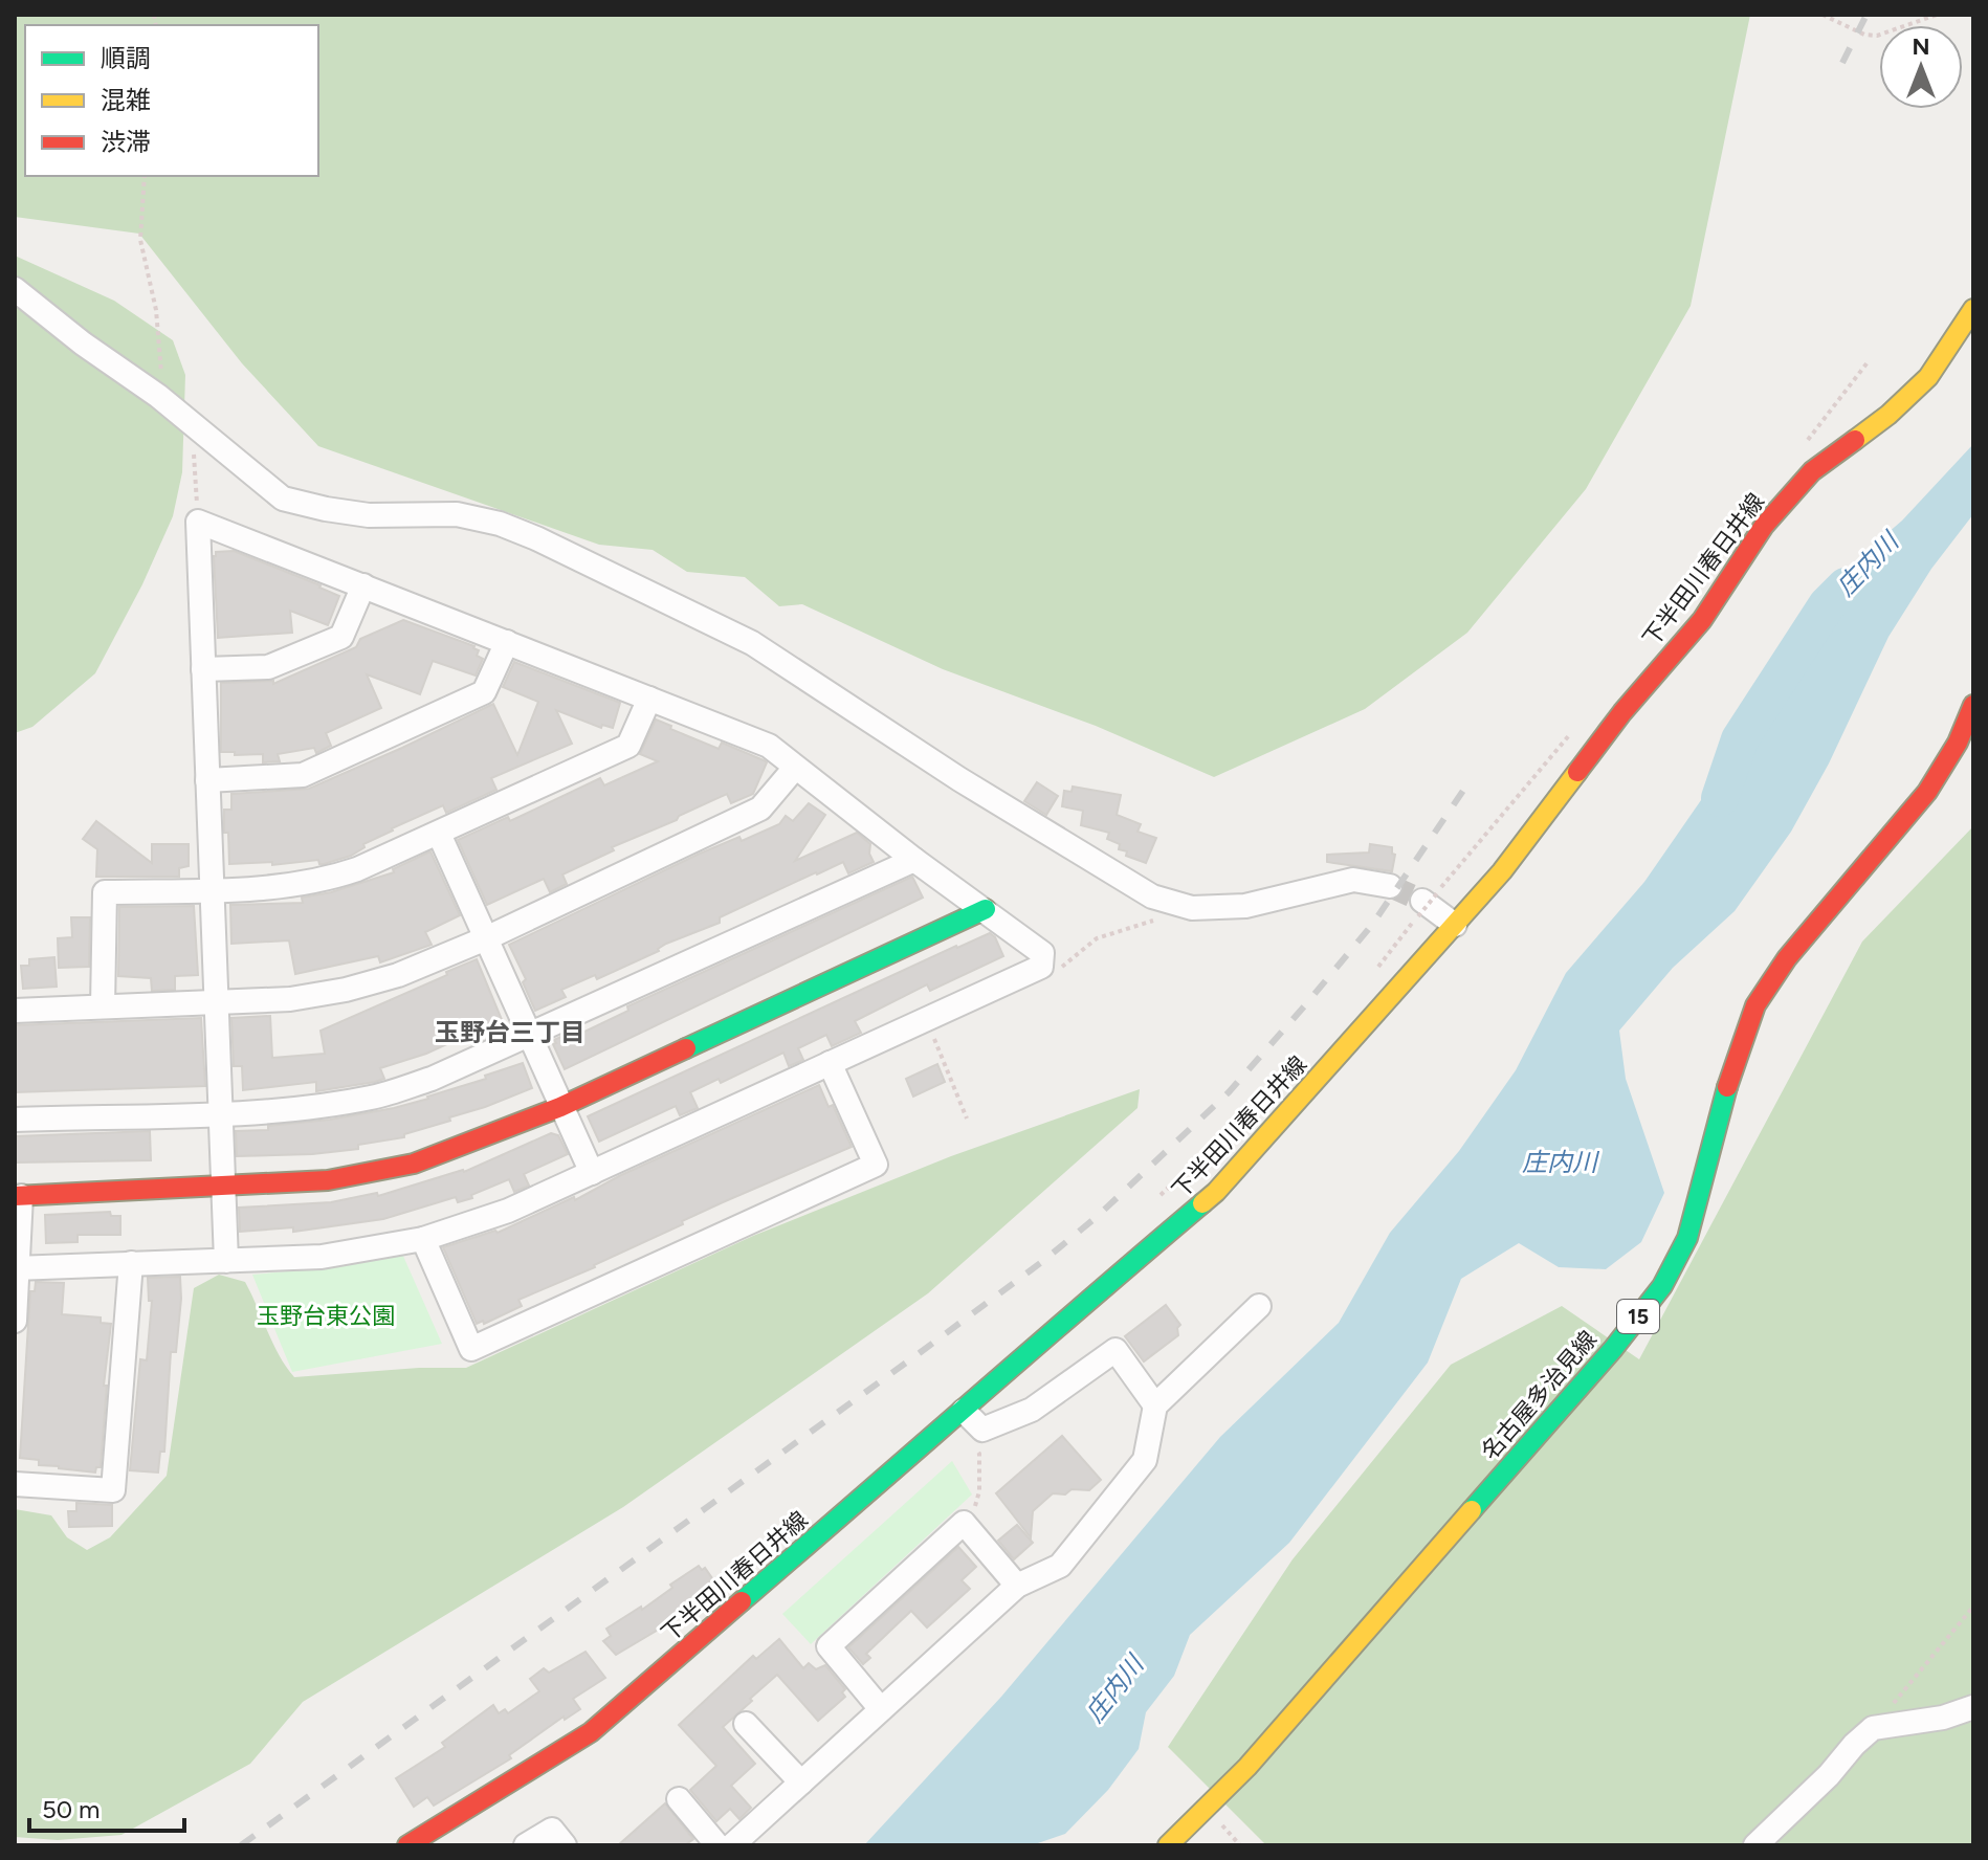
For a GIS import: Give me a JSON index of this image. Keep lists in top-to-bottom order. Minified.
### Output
{"streets":{"main road":["下半田川春日井線","15","名古屋多治見線"]},"districts":["玉野台三丁目"],"water":["庄内川"],"parks":["玉野台東公園"],"legend":["順調","混雑","渋滞"],"scale_bar":"50 m","north":"top"}
